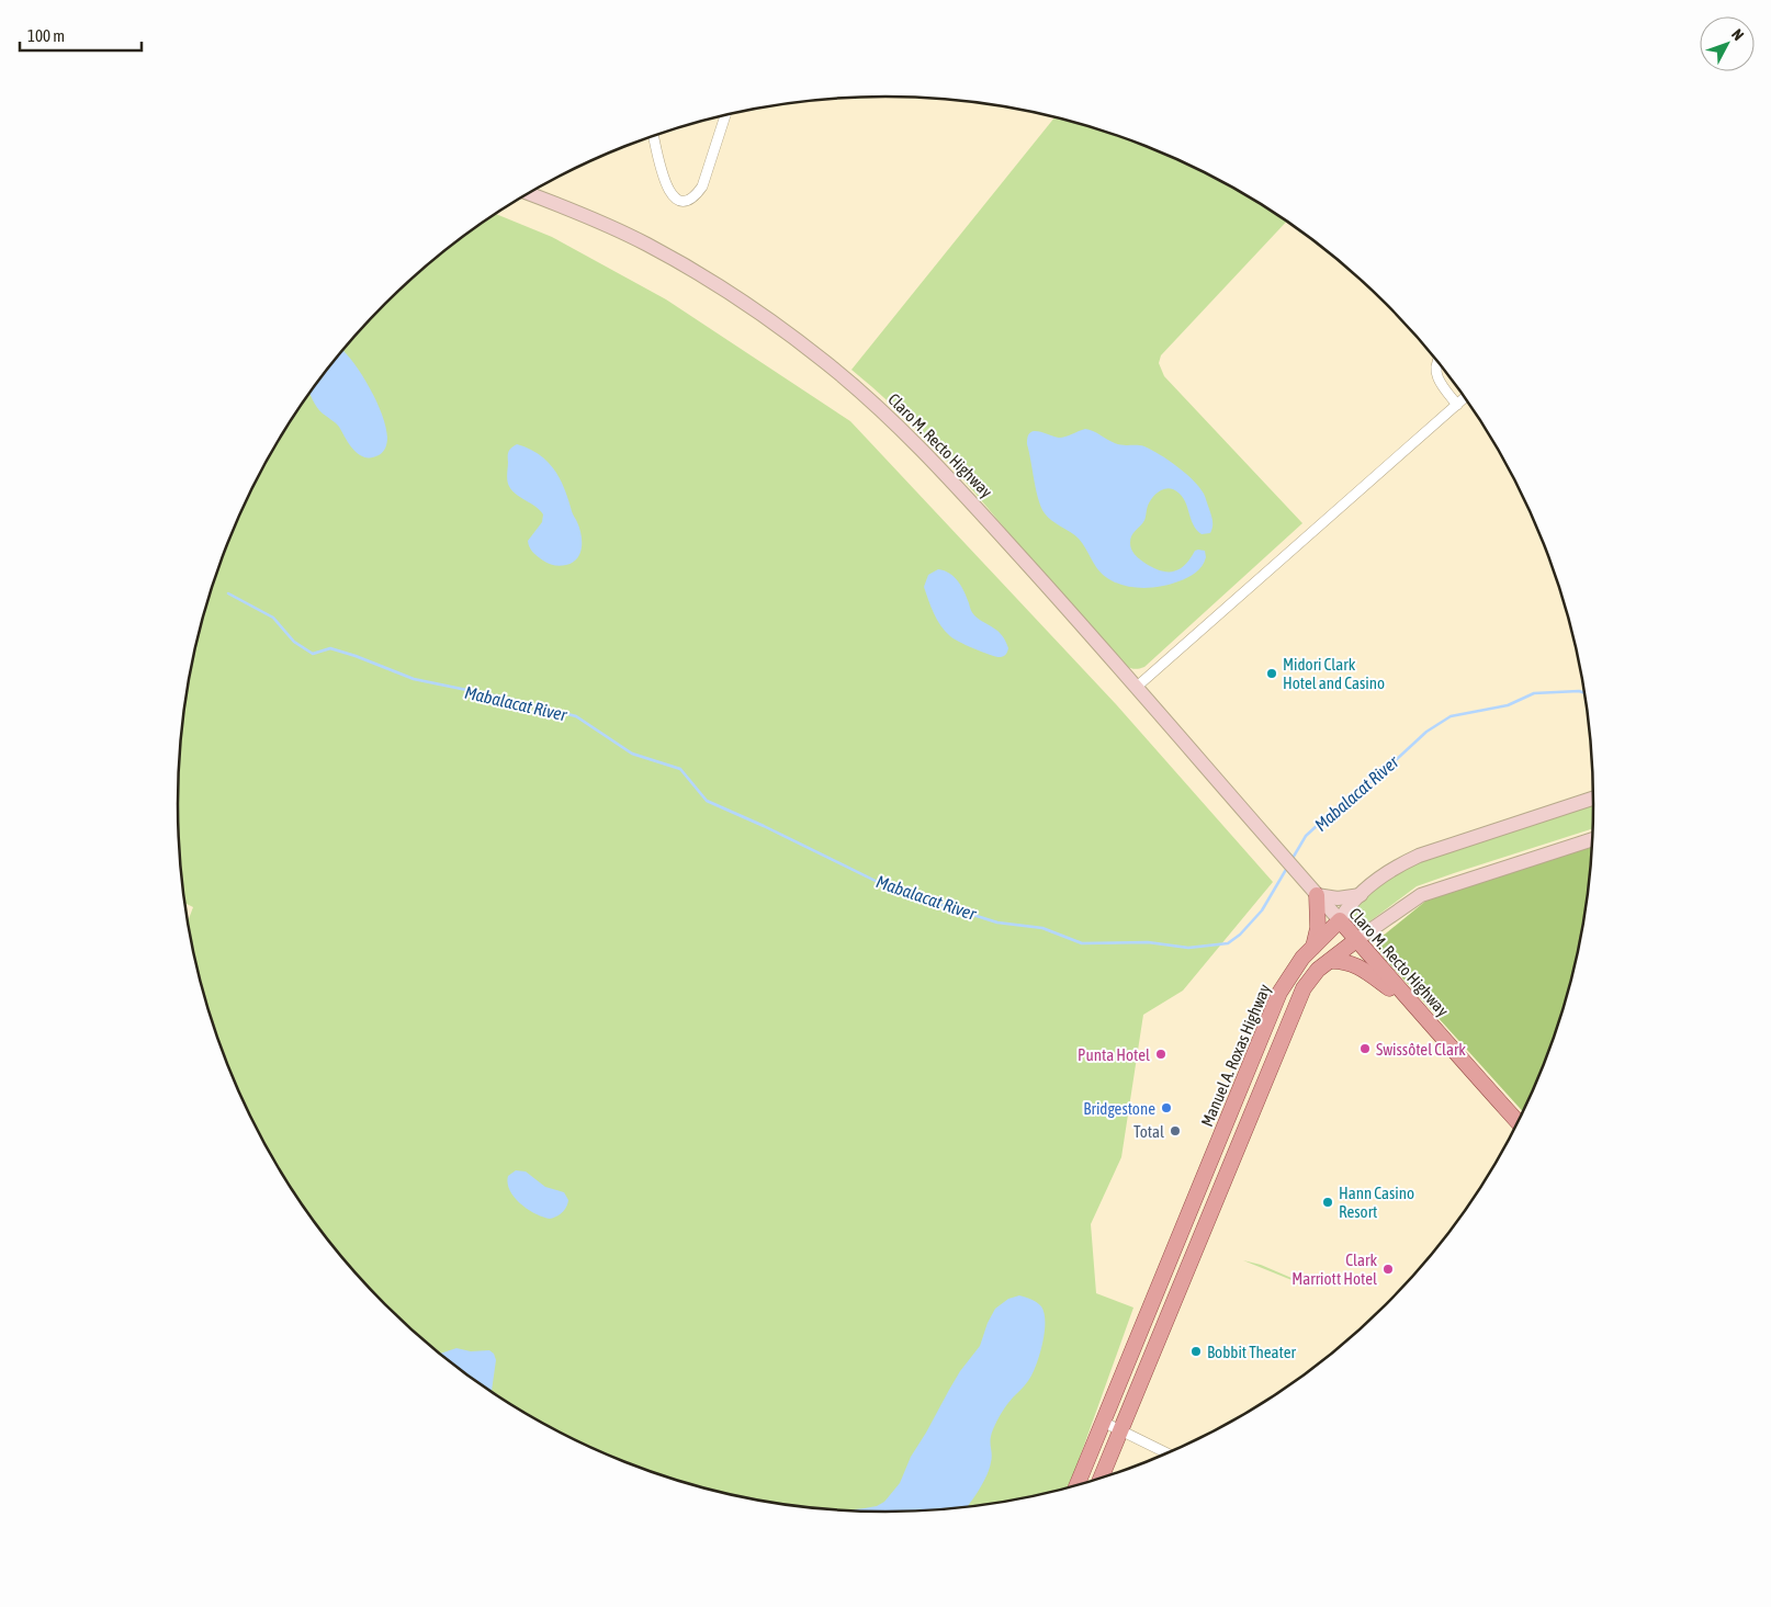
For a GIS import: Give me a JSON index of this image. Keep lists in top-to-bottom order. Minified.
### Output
{"streets":{"main road":["Claro M. Recto Highway","Manuel A. Roxas Highway"]},"crossings":[["Claro M. Recto Highway","Manuel A. Roxas Highway"]],"water":["Mabalacat River"],"places":["Midori Clark Hotel and Casino","Swissôtel Clark","Punta Hotel","Bridgestone","Total","Hann Casino Resort","Clark Marriott Hotel","Bobbit Theater"],"scale_bar":"100 m","north":"top right"}
